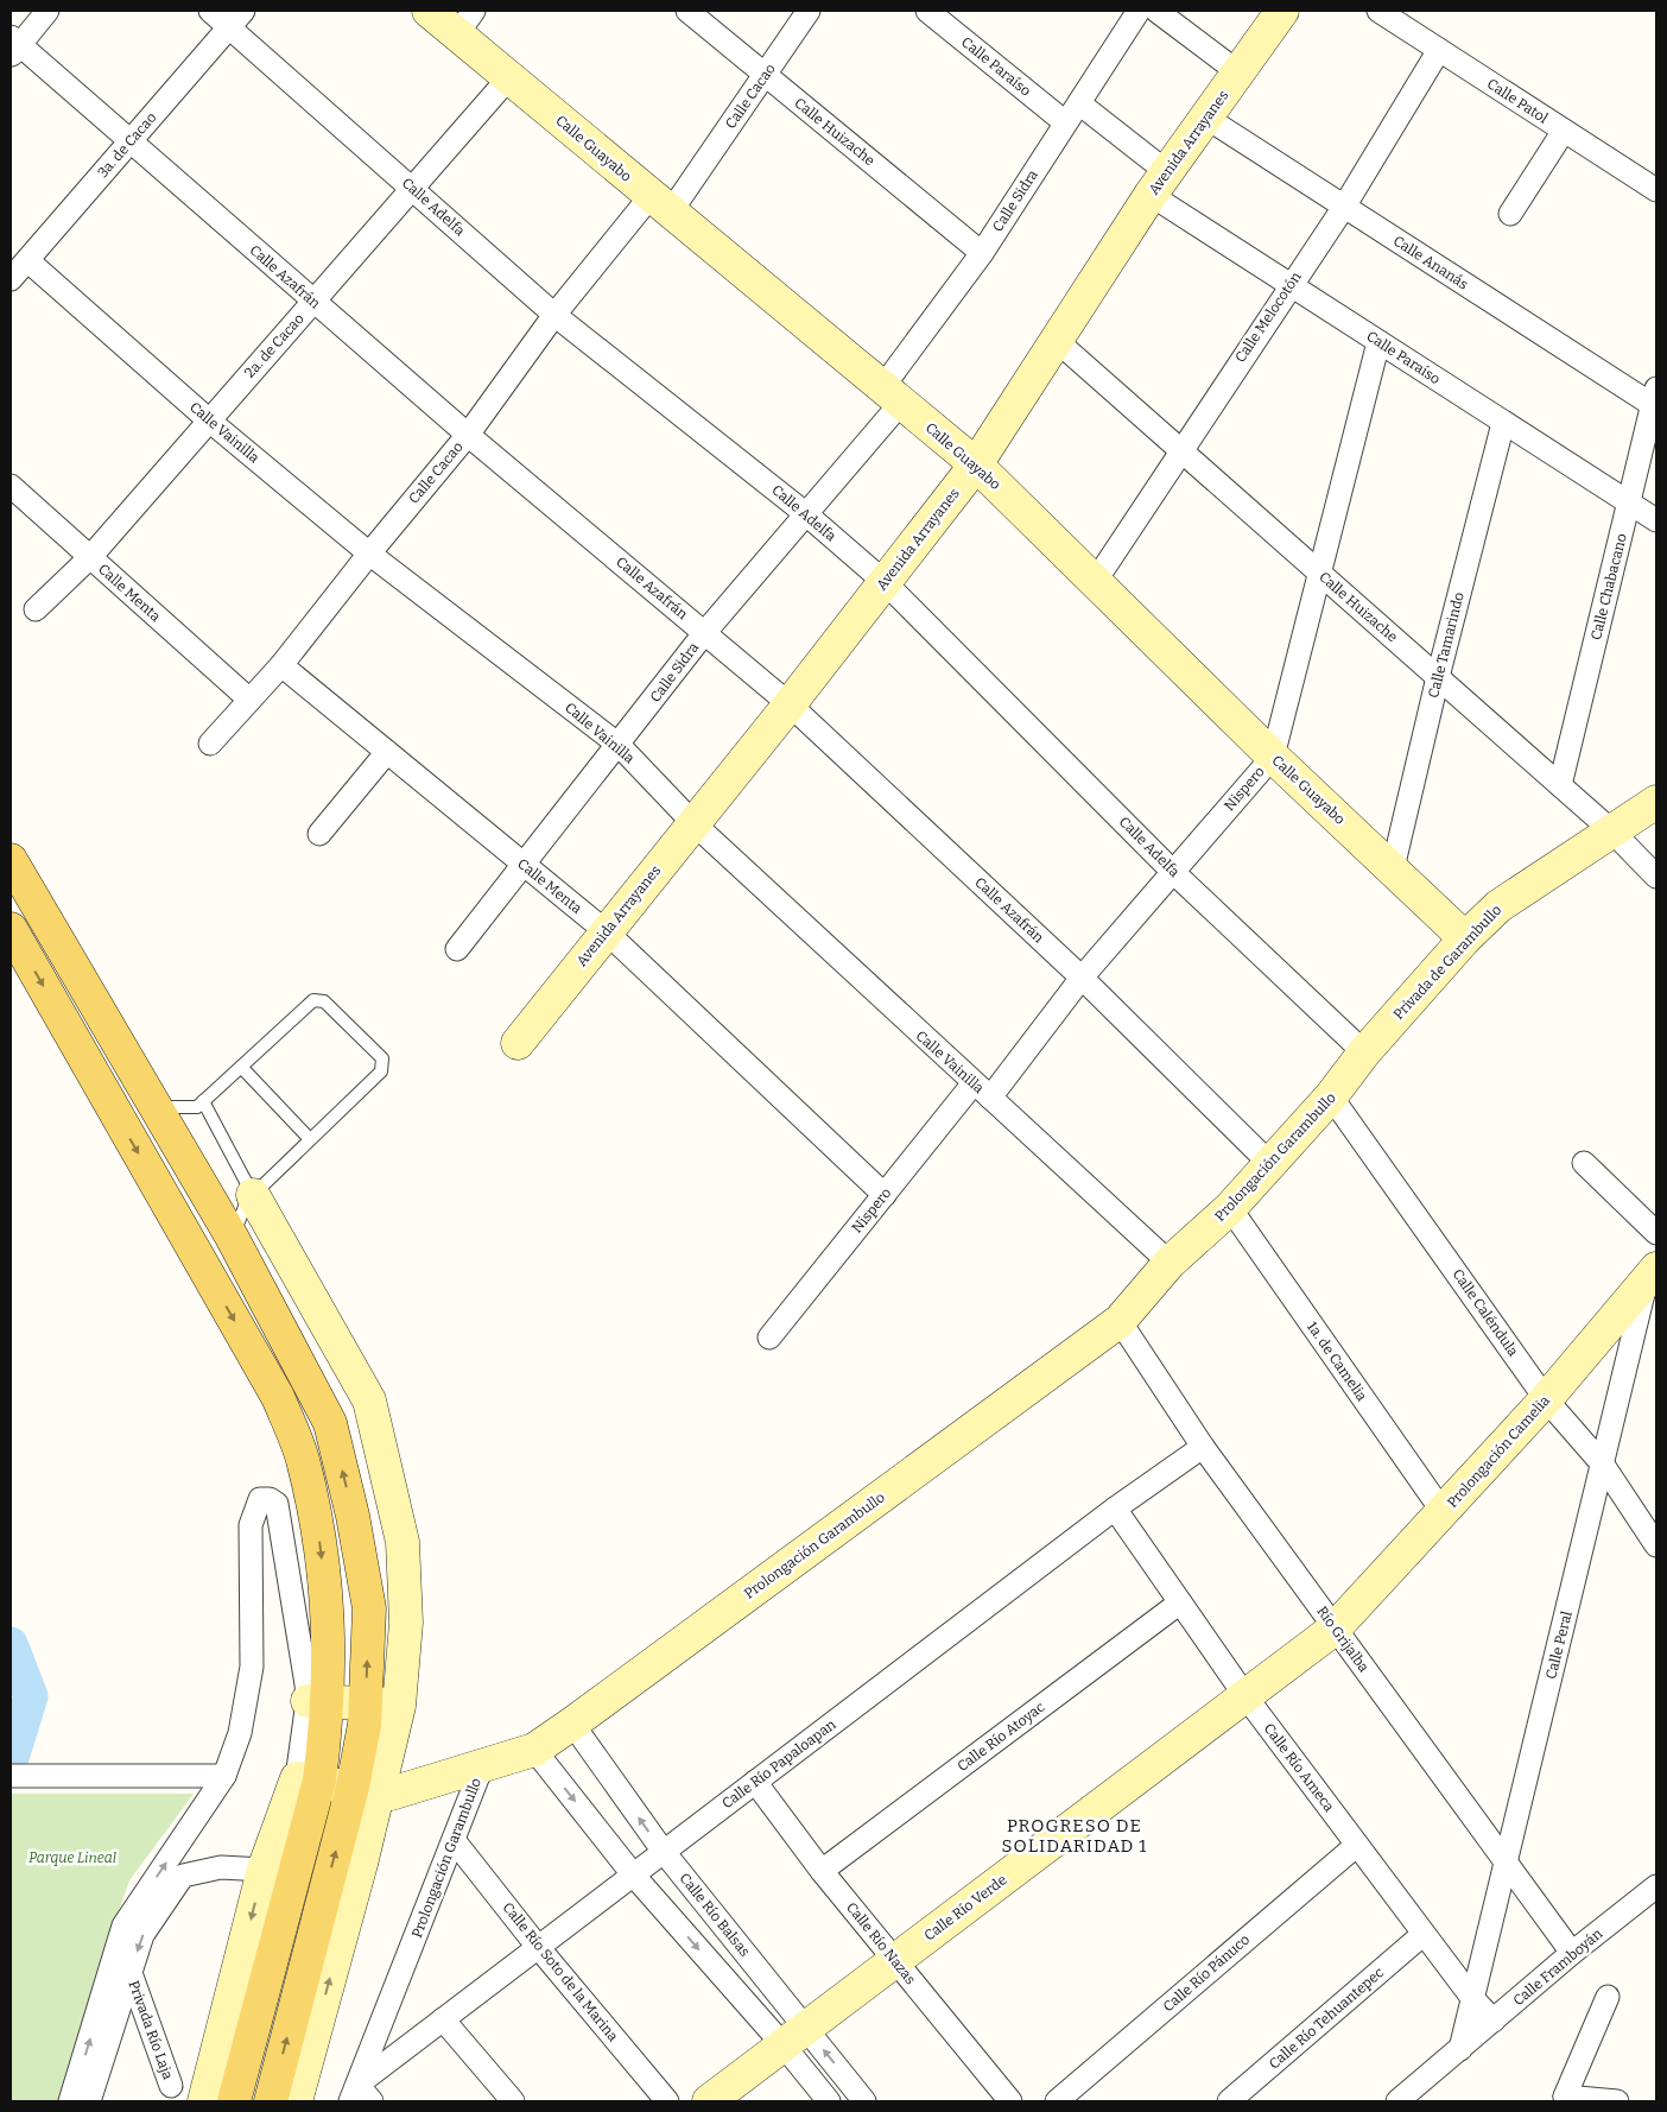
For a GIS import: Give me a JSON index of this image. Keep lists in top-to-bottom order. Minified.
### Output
{"streets":{"street":["Calle Paraíso","Calle Cacao","Calle Patol","Calle Huizache","Avenida Arrayanes","3a. de Cacao","Calle Guayabo","Calle Sidra","Calle Adelfa","Calle Ananás","Calle Azafrán","Calle Melocotón","2a. de Cacao","Calle Vainilla","Calle Chabacano","Calle Menta","Calle Tamarindo","Nispero","Privada de Garambullo","Prolongación Garambullo","Calle Caléndula","1a. de Camelia","Prolongación Camelia","Río Grijalba","Calle Peral","Calle Río Atoyac","Calle Río Papaloapan","Calle Río Ameca","Calle Río Verde","Calle Río Balsas","Calle Río Nazas","Calle Framboyán","Calle Río Soto de la Marina","Calle Río Pánuco","Calle Río Tehuantepec","Privada Río Laja"]},"crossings":[["Calle Paraíso","Avenida Arrayanes"],["Calle Paraíso","Calle Sidra"],["Calle Paraíso","Calle Melocotón"],["Calle Paraíso","Calle Chabacano"],["Calle Paraíso","Calle Tamarindo"],["Calle Paraíso","Nispero"],["Calle Cacao","Calle Huizache"],["Calle Cacao","Calle Guayabo"],["Calle Cacao","Calle Adelfa"],["Calle Cacao","Calle Azafrán"],["Calle Cacao","Calle Vainilla"],["Calle Cacao","Calle Menta"],["Calle Patol","Calle Melocotón"],["Calle Huizache","Avenida Arrayanes"],["Calle Huizache","Calle Sidra"],["Calle Huizache","Calle Melocotón"],["Calle Huizache","Calle Chabacano"],["Calle Huizache","Calle Tamarindo"],["Calle Huizache","Nispero"],["Calle Huizache","Privada de Garambullo"],["Avenida Arrayanes","Calle Guayabo"],["Avenida Arrayanes","Calle Adelfa"],["Avenida Arrayanes","Calle Ananás"],["Avenida Arrayanes","Calle Azafrán"],["Avenida Arrayanes","Calle Vainilla"],["Avenida Arrayanes","Calle Menta"],["3a. de Cacao","Calle Adelfa"],["3a. de Cacao","Calle Azafrán"],["3a. de Cacao","Calle Vainilla"],["Calle Guayabo","Calle Sidra"],["Calle Guayabo","Calle Melocotón"],["Calle Guayabo","2a. de Cacao"],["Calle Guayabo","Calle Tamarindo"],["Calle Guayabo","Nispero"],["Calle Guayabo","Privada de Garambullo"],["Calle Sidra","Calle Adelfa"],["Calle Sidra","Calle Azafrán"],["Calle Sidra","Calle Vainilla"],["Calle Sidra","Calle Menta"],["Calle Adelfa","2a. de Cacao"],["Calle Adelfa","Nispero"],["Calle Adelfa","Privada de Garambullo"],["Calle Adelfa","Prolongación Garambullo"],["Calle Ananás","Calle Melocotón"],["Calle Ananás","Calle Chabacano"],["Calle Azafrán","2a. de Cacao"],["Calle Azafrán","Nispero"],["Calle Azafrán","Prolongación Garambullo"],["2a. de Cacao","Calle Vainilla"],["2a. de Cacao","Calle Menta"],["Calle Vainilla","Nispero"],["Calle Vainilla","Prolongación Garambullo"],["Calle Menta","Nispero"],["Privada de Garambullo","Prolongación Garambullo"],["Prolongación Garambullo","Calle Caléndula"],["Prolongación Garambullo","1a. de Camelia"],["Prolongación Garambullo","Río Grijalba"],["Prolongación Garambullo","Calle Río Papaloapan"],["Prolongación Garambullo","Calle Río Balsas"],["Prolongación Garambullo","Calle Río Soto de la Marina"],["Calle Caléndula","Prolongación Camelia"],["Calle Caléndula","Calle Peral"],["1a. de Camelia","Prolongación Camelia"],["Prolongación Camelia","Río Grijalba"],["Prolongación Camelia","Calle Peral"],["Prolongación Camelia","Calle Río Verde"],["Río Grijalba","Calle Peral"],["Río Grijalba","Calle Río Papaloapan"],["Río Grijalba","Calle Río Verde"],["Río Grijalba","Calle Framboyán"],["Calle Peral","Calle Río Ameca"],["Calle Peral","Calle Framboyán"],["Calle Río Atoyac","Calle Río Ameca"],["Calle Río Atoyac","Calle Río Nazas"],["Calle Río Papaloapan","Calle Río Ameca"],["Calle Río Papaloapan","Calle Río Balsas"],["Calle Río Papaloapan","Calle Río Nazas"],["Calle Río Papaloapan","Calle Río Soto de la Marina"],["Calle Río Ameca","Calle Río Verde"],["Calle Río Ameca","Calle Framboyán"],["Calle Río Ameca","Calle Río Pánuco"],["Calle Río Ameca","Calle Río Tehuantepec"],["Calle Río Verde","Calle Río Balsas"],["Calle Río Verde","Calle Río Nazas"]],"districts":["PROGRESO DE SOLIDARIDAD 1"],"parks":["Parque Lineal"]}
